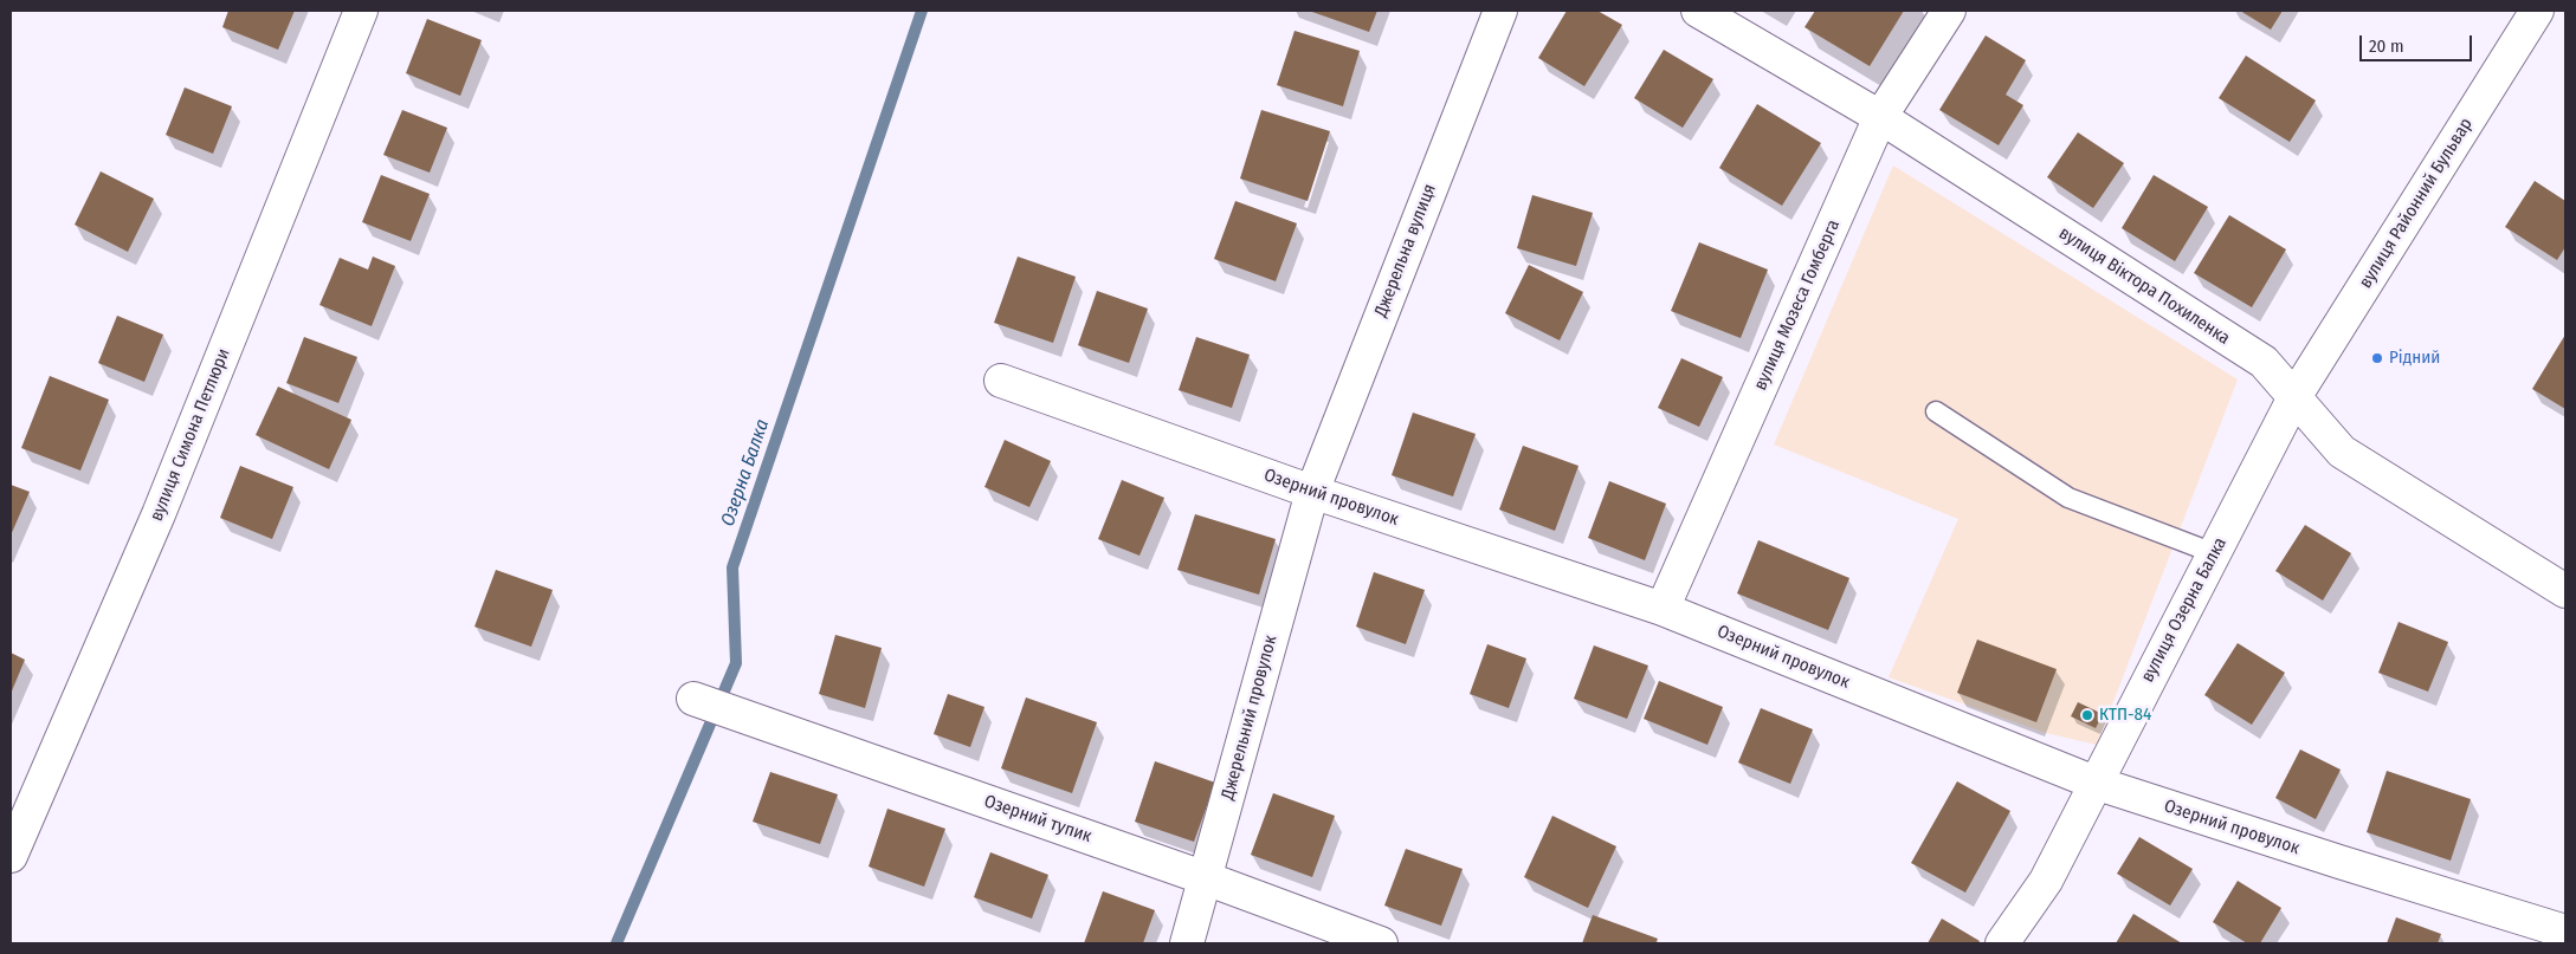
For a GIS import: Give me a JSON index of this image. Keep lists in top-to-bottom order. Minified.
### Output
{"streets":{"street":["вулиця Районний Бульвар","Джерельна вулиця","вулиця Віктора Похиленка","вулиця Мозеса Гомберга","вулиця Симона Петлюри","Озерний провулок","вулиця Озерна Балка","Джерельний провулок","Озерний тупик"]},"crossings":[["вулиця Районний Бульвар","вулиця Віктора Похиленка"],["вулиця Районний Бульвар","вулиця Озерна Балка"],["Джерельна вулиця","Озерний провулок"],["Джерельна вулиця","Джерельний провулок"],["вулиця Віктора Похиленка","вулиця Мозеса Гомберга"],["вулиця Віктора Похиленка","вулиця Озерна Балка"],["вулиця Мозеса Гомберга","Озерний провулок"],["Озерний провулок","вулиця Озерна Балка"],["Озерний провулок","Джерельний провулок"],["Джерельний провулок","Озерний тупик"]],"water":["Озерна Балка"],"places":["Рідний","КТП-84"],"scale_bar":"20 m"}
